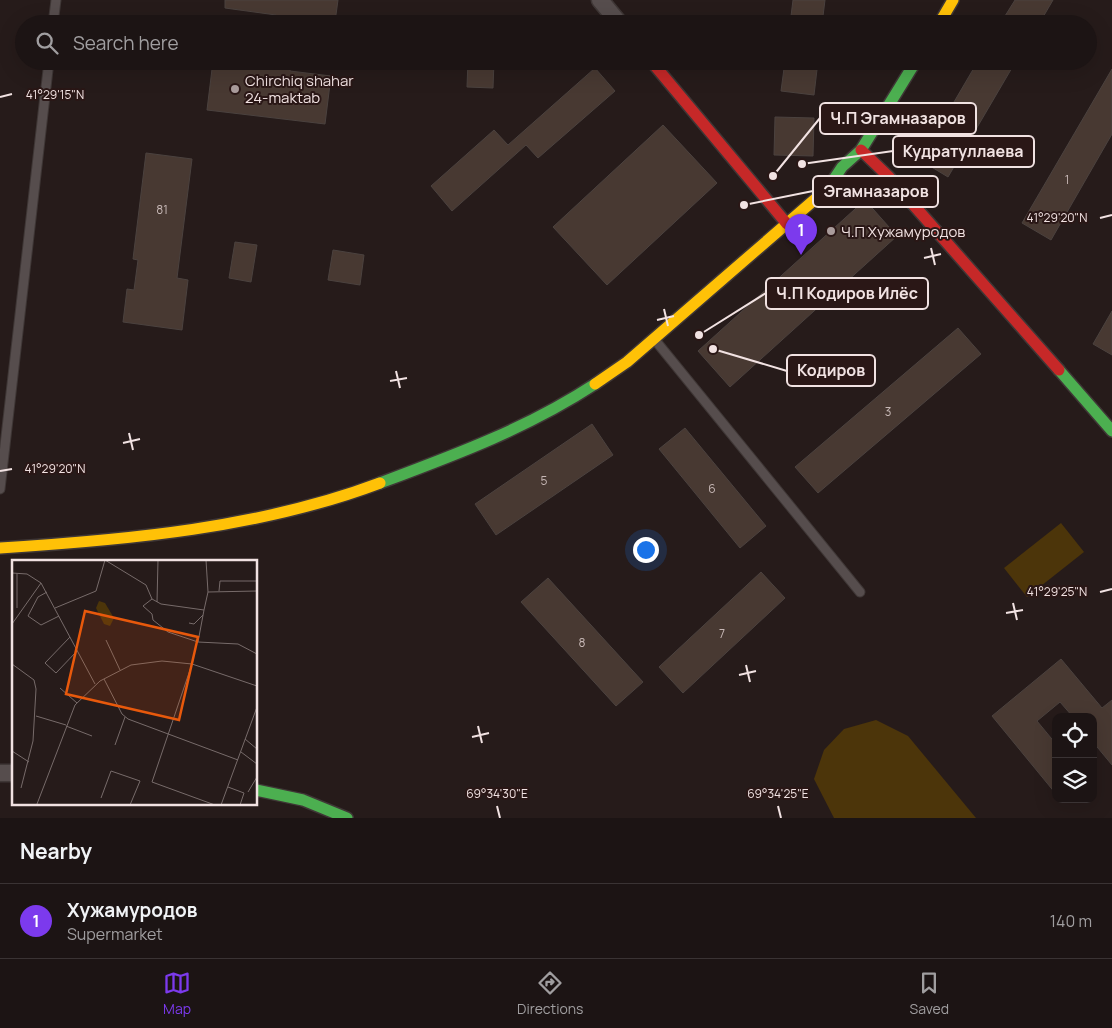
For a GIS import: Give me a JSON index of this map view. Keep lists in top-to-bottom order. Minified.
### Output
{"places":["Chirchiq shahar 24-maktab","Кудратуллаева","Ч.П Эгамназаров","Эгамназаров","Ч.П Хужамуродов","Ч.П Кодиров Илёс","Кодиров"],"house_numbers":["1","81","3","5","6","7","8"],"page":{"search":"Search here","pins":"1","heading":"Nearby","list":[{"mark":"1","name":"Хужамуродов","note":"Supermarket","value":"140 m"}],"nav":["Map","Directions","Saved"]},"coordinates":["41°29'15\"N","41°29'20\"N","41°29'25\"N","69°34'30\"E","69°34'25\"E"]}
